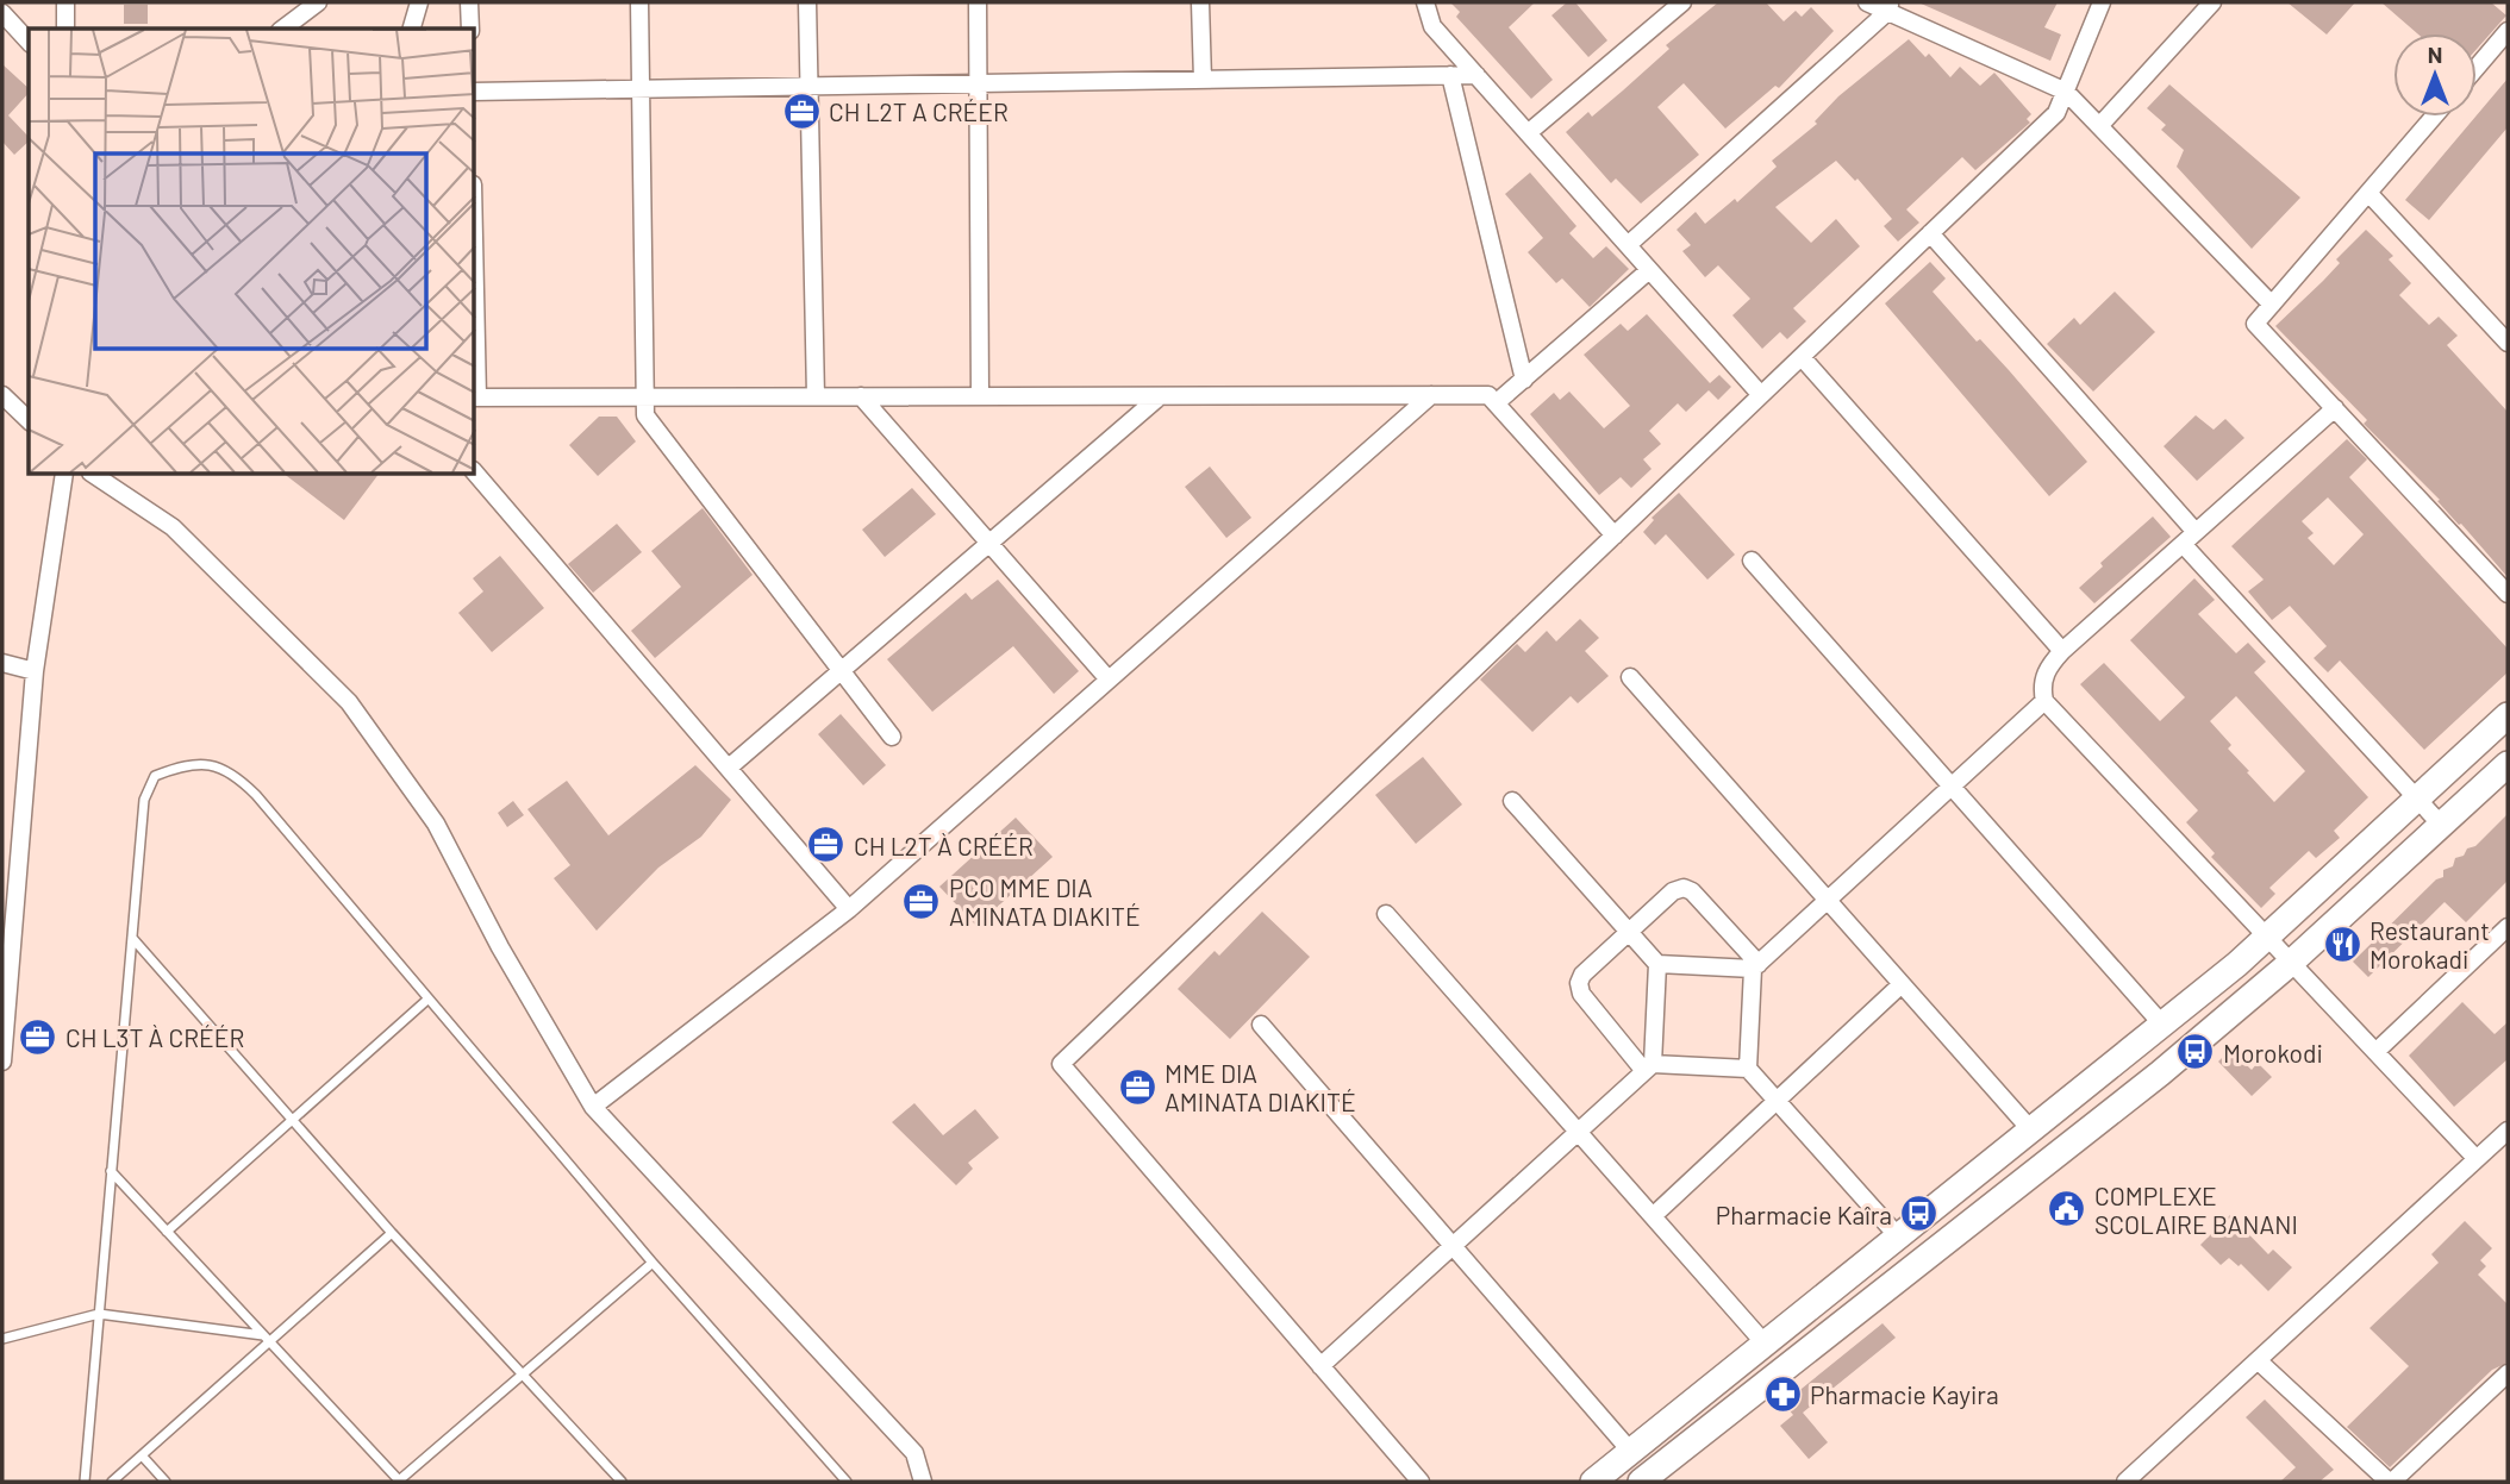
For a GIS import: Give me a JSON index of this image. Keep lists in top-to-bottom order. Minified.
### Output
{"places":{"office":["CH L2T A CRÉER","CH L2T À CRÉÉR","PCO MME DIA AMINATA DIAKITÉ","CH L3T À CRÉÉR","MME DIA AMINATA DIAKITÉ"],"restaurant":["Restaurant Morokadi"],"bus stop":["Morokodi","Pharmacie Kaîra"],"public building":["COMPLEXE SCOLAIRE BANANI"],"pharmacy":["Pharmacie Kayira"]},"north":"top"}
